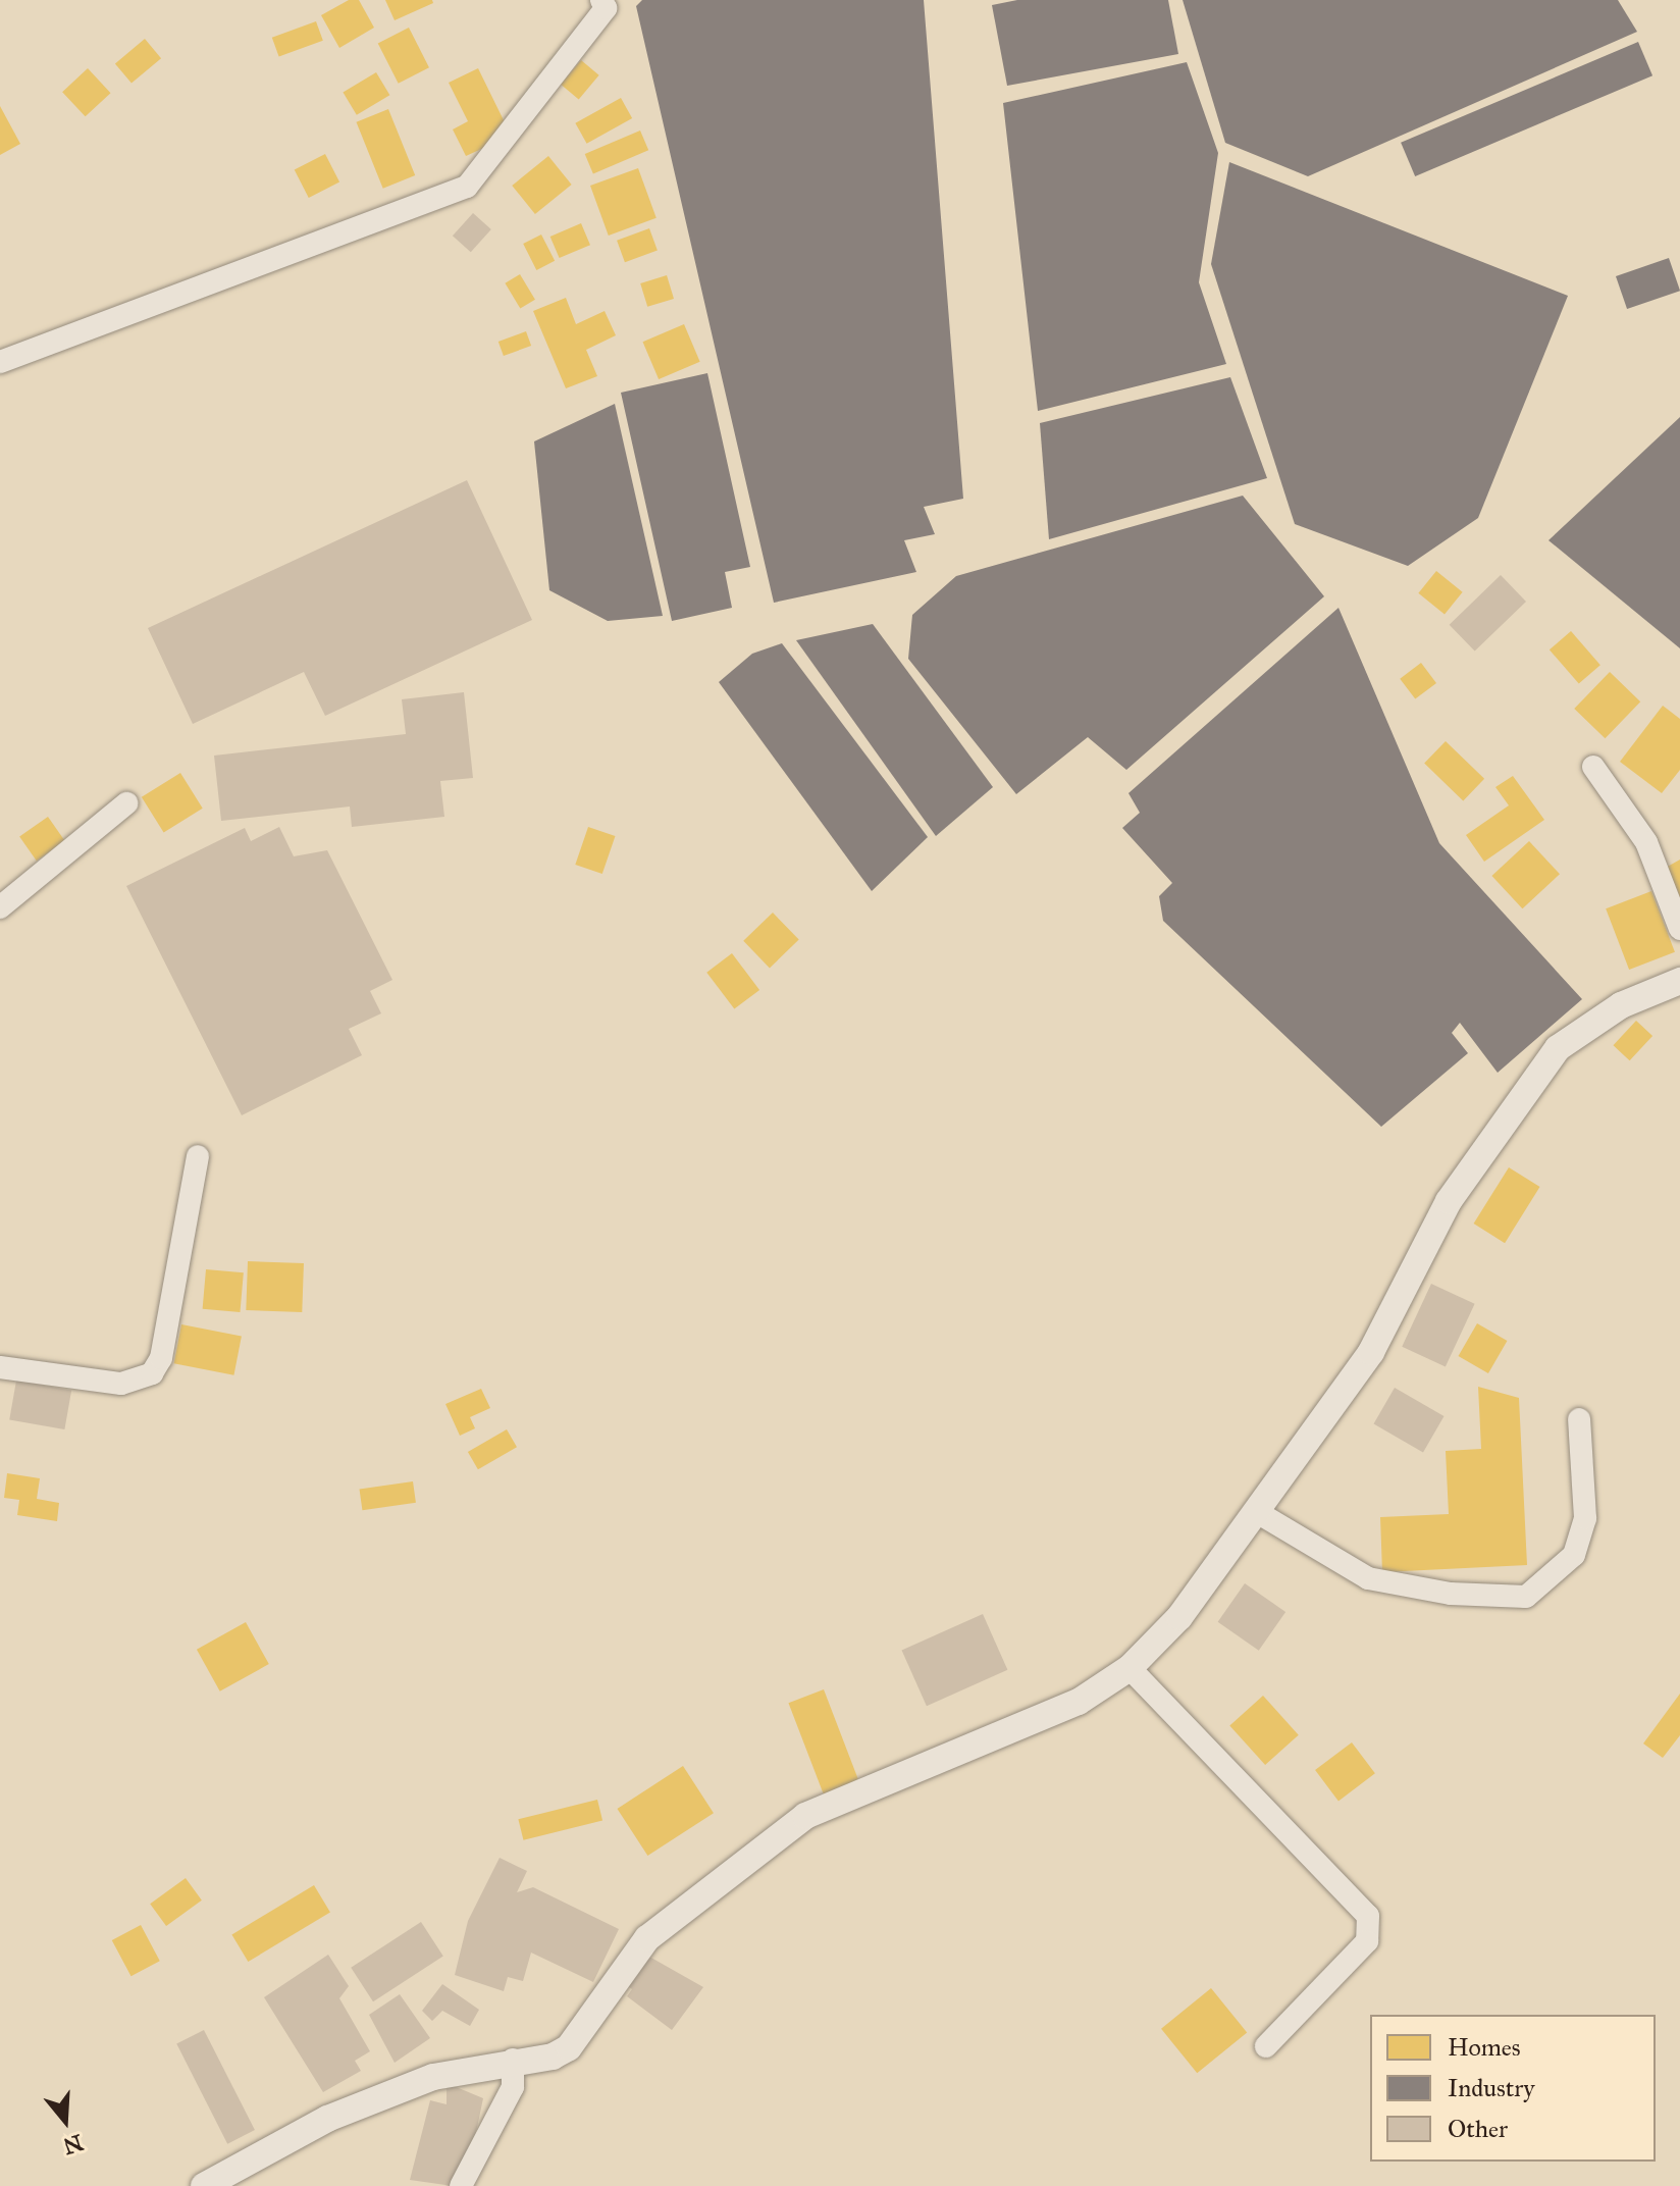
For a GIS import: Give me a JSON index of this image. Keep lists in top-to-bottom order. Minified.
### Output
{"legend":["Homes","Industry","Other"],"north":"bottom"}
